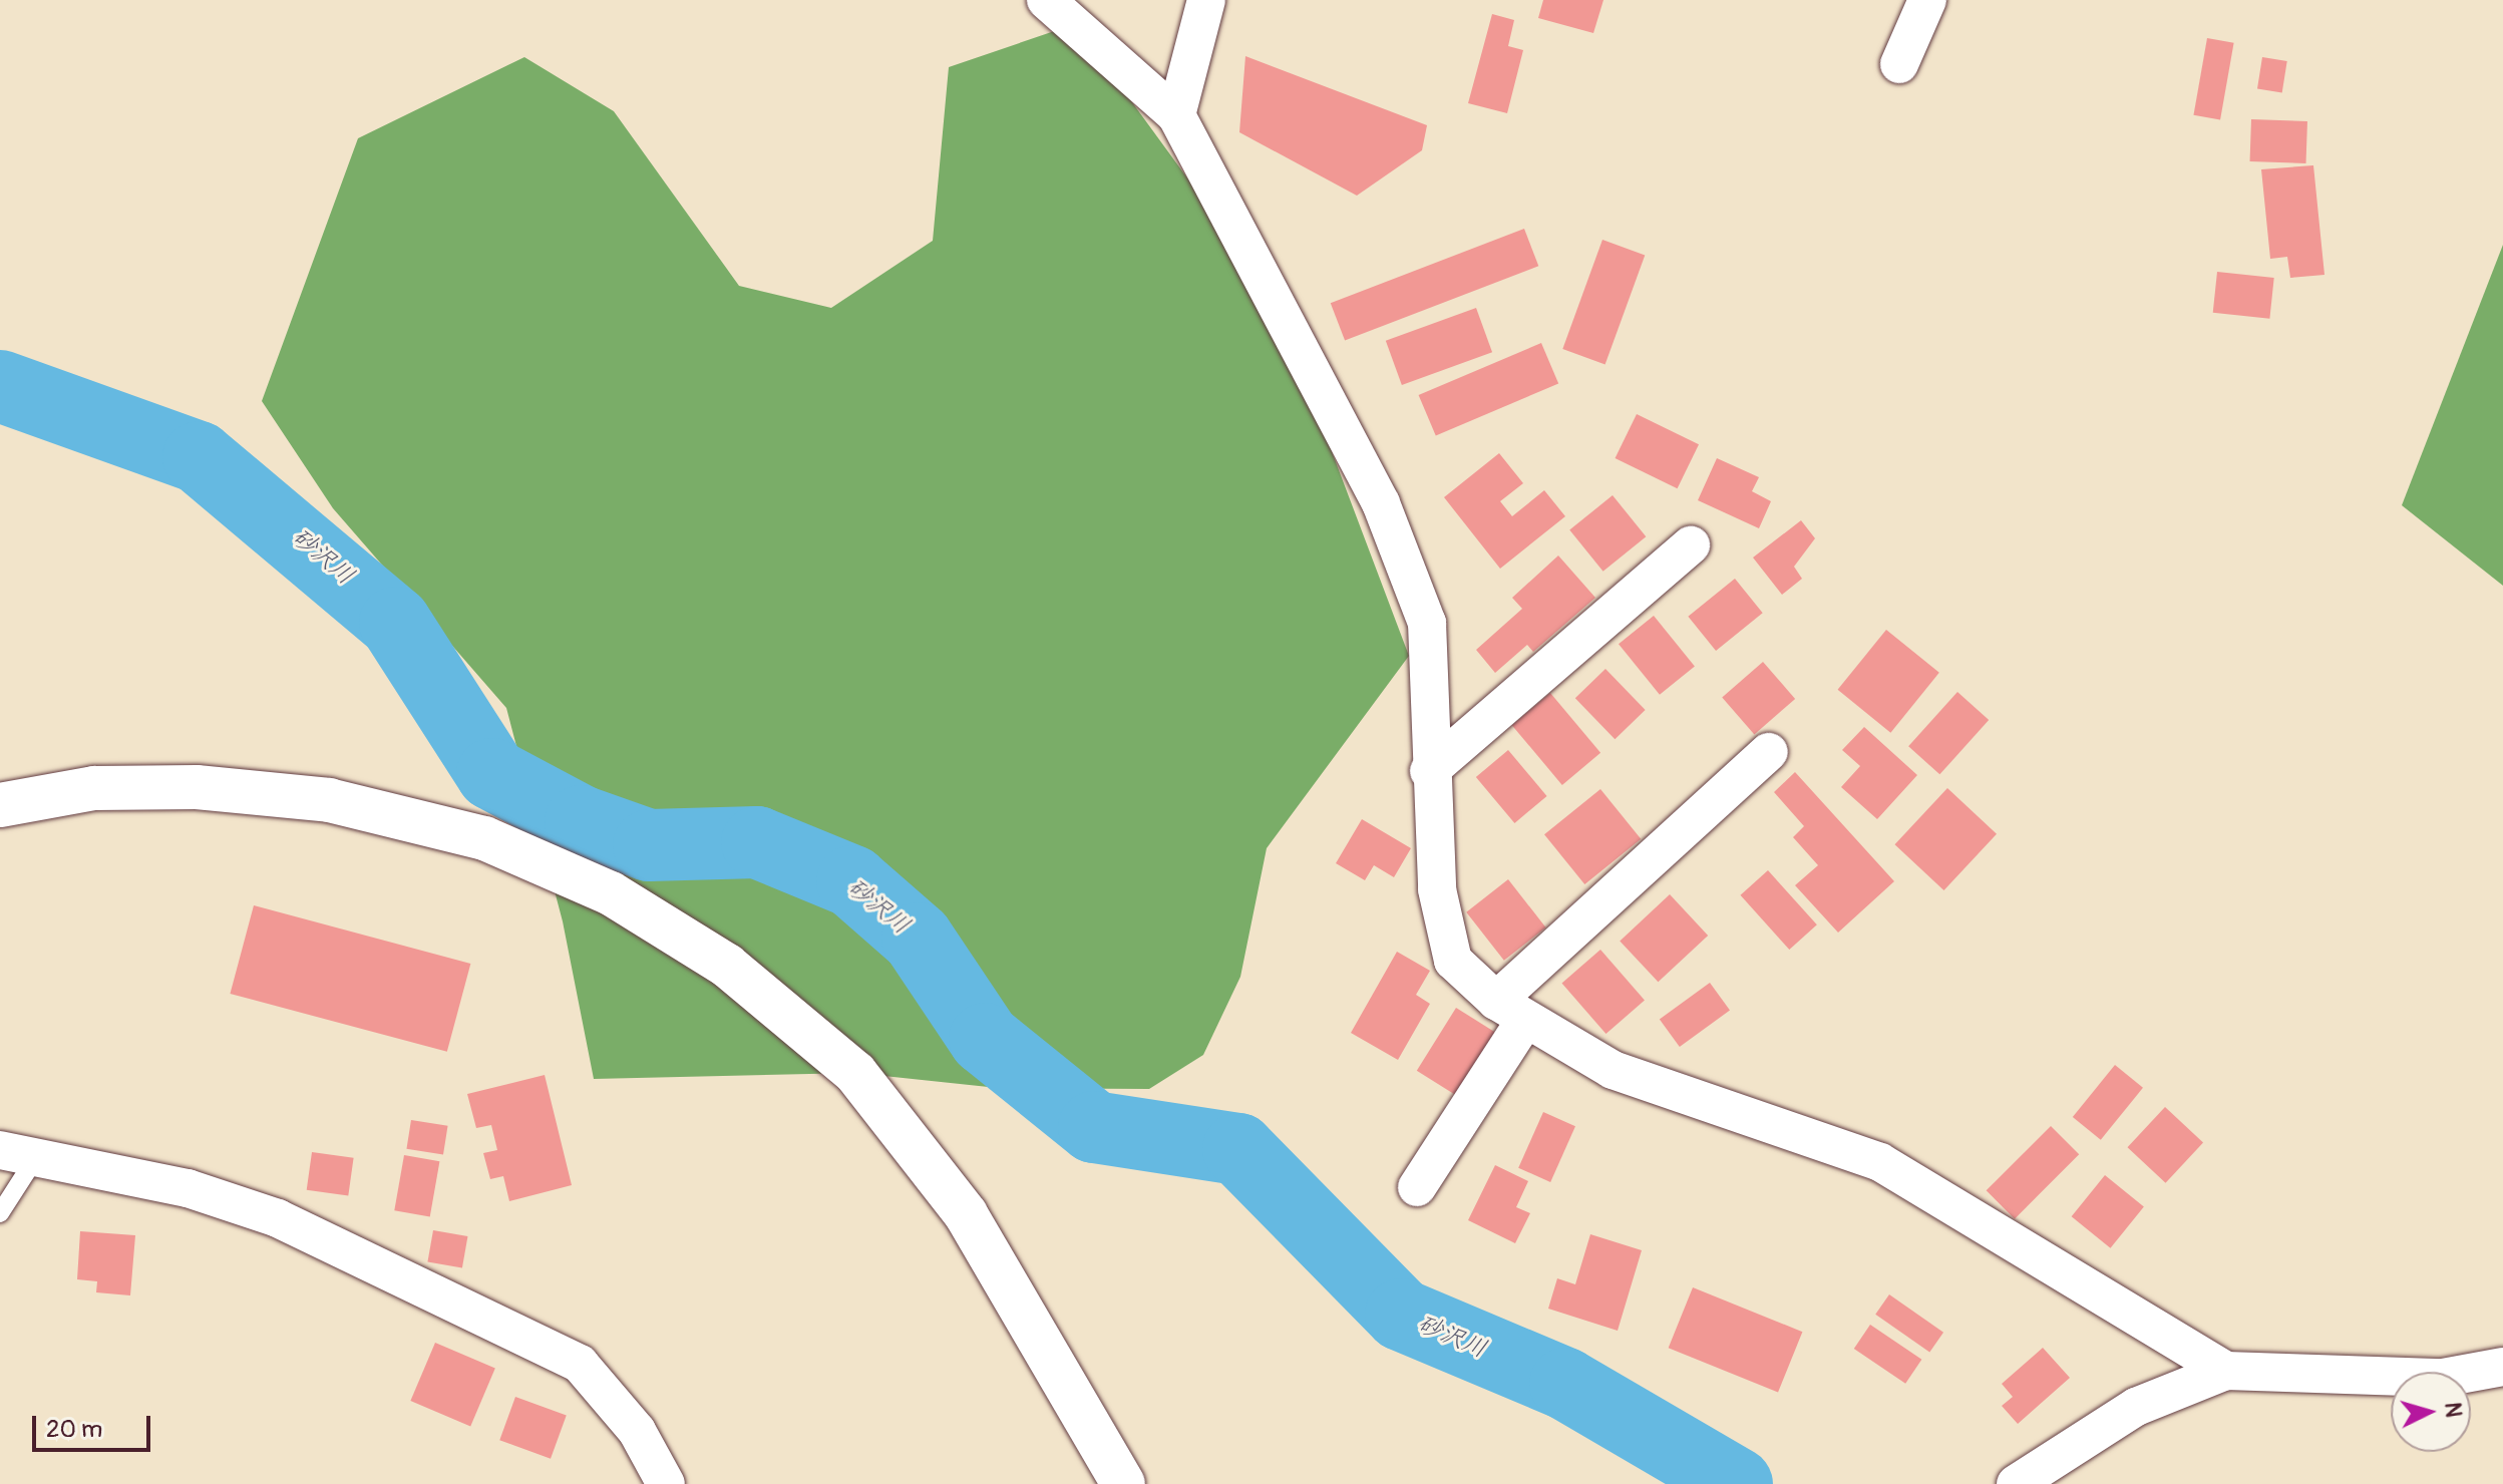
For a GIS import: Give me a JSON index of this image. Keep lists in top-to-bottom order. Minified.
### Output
{"water":["砂沢川"],"scale_bar":"20 m","north":"right"}
